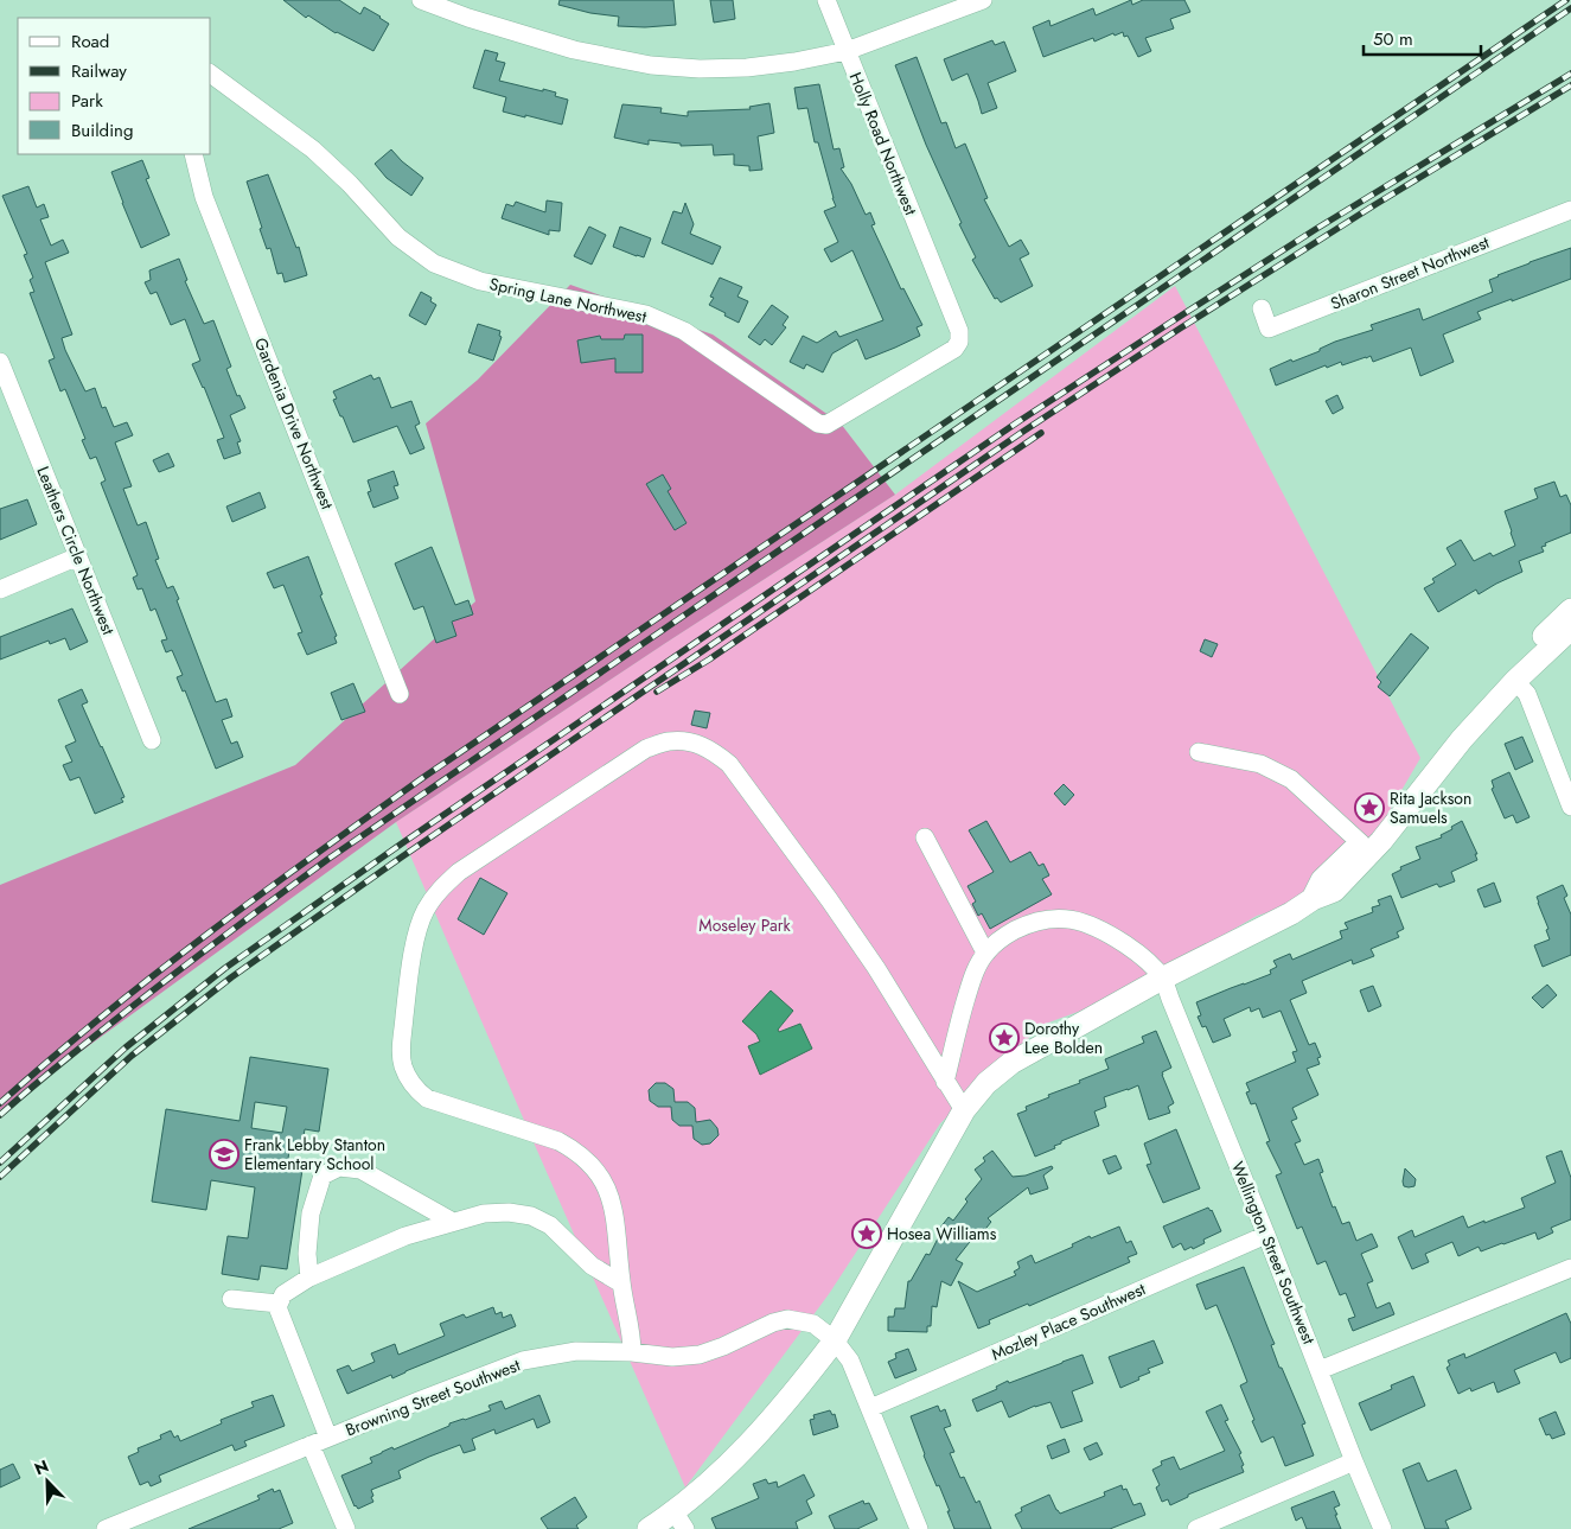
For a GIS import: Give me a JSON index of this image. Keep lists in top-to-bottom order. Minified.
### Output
{"streets":{"street":["Holly Road Northwest","Sharon Street Northwest","Spring Lane Northwest","Gardenia Drive Northwest","Leathers Circle Northwest","Wellington Street Southwest","Mozley Place Southwest","Browning Street Southwest"]},"crossings":[["Holly Road Northwest","Spring Lane Northwest"],["Wellington Street Southwest","Mozley Place Southwest"],["Mozley Place Southwest","Browning Street Southwest"]],"parks":["Moseley Park"],"places":{"place":["Rita Jackson Samuels","Dorothy Lee Bolden","Hosea Williams"],"school or university":["Frank Lebby Stanton Elementary School"]},"legend":["Road","Railway","Park","Building"],"scale_bar":"50 m","north":"top left"}
